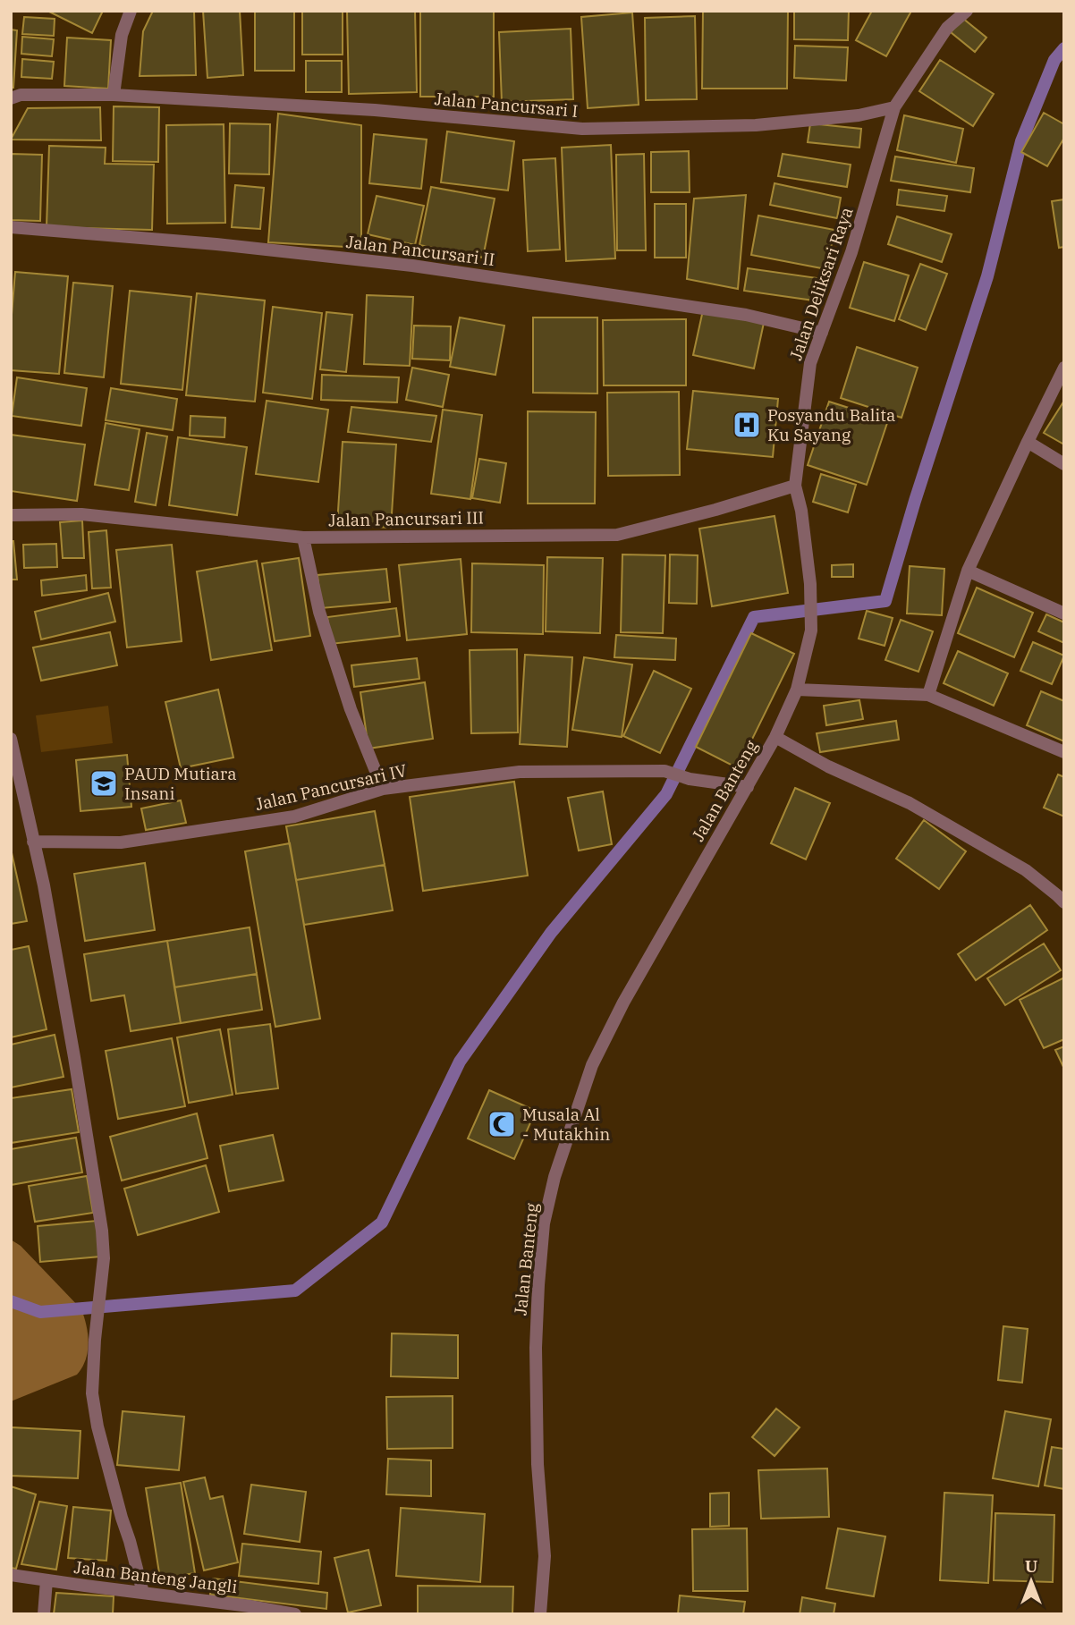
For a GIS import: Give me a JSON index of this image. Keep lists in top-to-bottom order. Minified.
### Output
{"streets":{"street":["Jalan Pancursari I","Jalan Pancursari II","Jalan Deliksari Raya","Jalan Pancursari III","Jalan Pancursari IV","Jalan Banteng","Jalan Banteng Jangli"]},"crossings":[["Jalan Pancursari I","Jalan Deliksari Raya"],["Jalan Pancursari II","Jalan Deliksari Raya"],["Jalan Deliksari Raya","Jalan Pancursari III"],["Jalan Deliksari Raya","Jalan Banteng"],["Jalan Pancursari IV","Jalan Banteng"]],"places":{"hospital":["Posyandu Balita Ku Sayang"],"school or university":["PAUD Mutiara Insani"],"mosque":["Musala Al - Mutakhin"]},"north":"top"}
